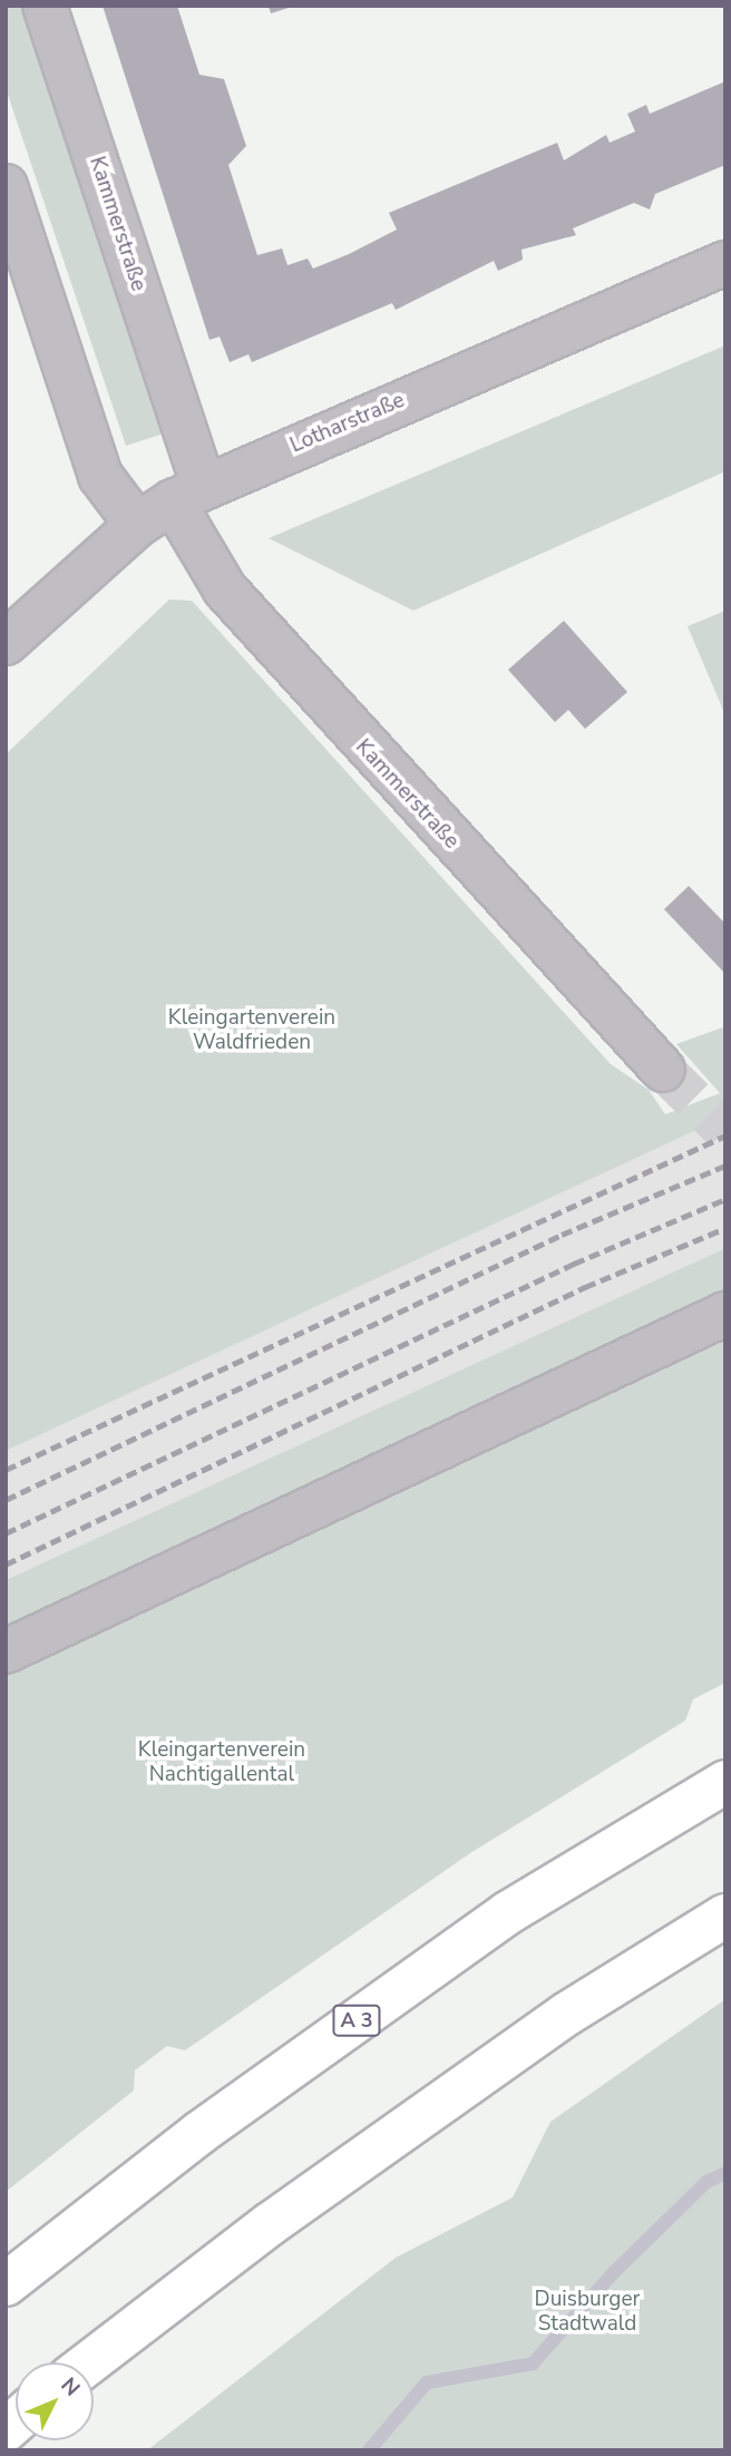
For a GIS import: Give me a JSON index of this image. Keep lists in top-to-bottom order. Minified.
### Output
{"streets":{"highway":["A 3"],"street":["Kammerstraße","Lotharstraße"]},"crossings":[["Kammerstraße","Lotharstraße"]],"parks":["Kleingartenverein Waldfrieden","Kleingartenverein Nachtigallental","Duisburger Stadtwald"],"north":"top right"}
